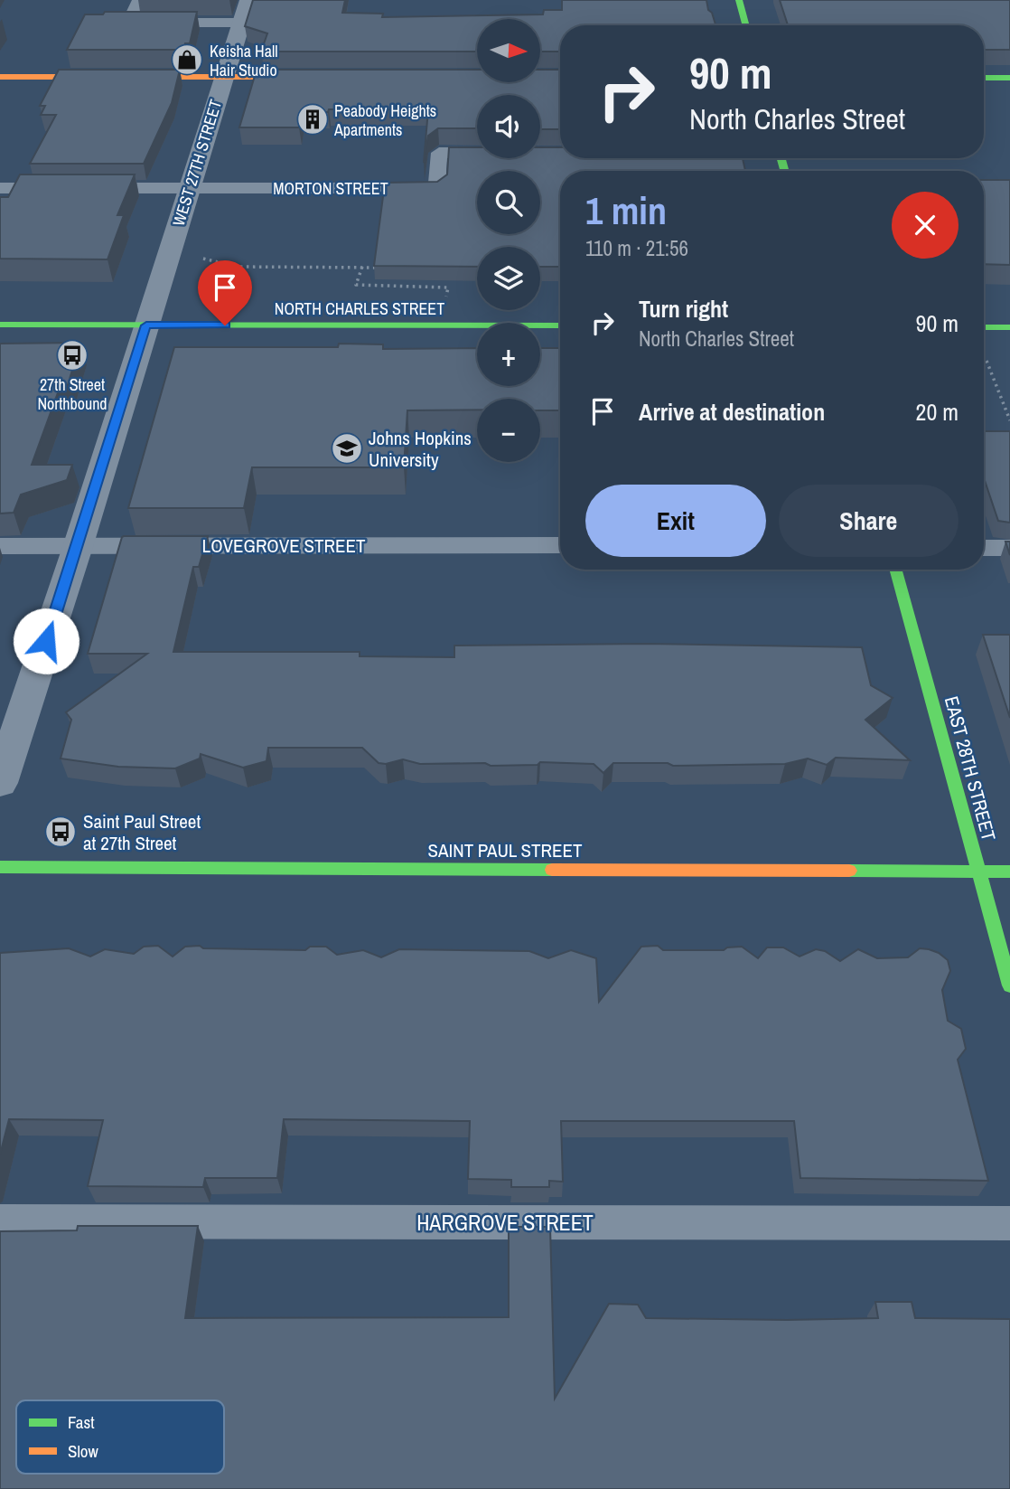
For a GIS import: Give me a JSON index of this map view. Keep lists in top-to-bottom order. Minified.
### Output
{"streets":{"main road":["NORTH CHARLES STREET","EAST 28TH STREET","SAINT PAUL STREET"],"street":["WEST 27TH STREET"],"lane":["MORTON STREET","LOVEGROVE STREET","HARGROVE STREET"]},"crossings":[["WEST 27TH STREET","MORTON STREET"],["WEST 27TH STREET","NORTH CHARLES STREET"],["WEST 27TH STREET","LOVEGROVE STREET"],["EAST 28TH STREET","SAINT PAUL STREET"]],"places":{"shop":["Keisha Hall Hair Studio"],"building":["Peabody Heights Apartments"],"bus stop":["27th Street Northbound","Saint Paul Street at 27th Street"],"school or university":["Johns Hopkins University"]},"legend":["Fast","Slow"],"north":"right","page":{"map_buttons":["+","−"],"turn":["90 m","North Charles Street"],"heading":["1 min","110 m · 21:56"],"list":[{"name":"Turn right","note":"North Charles Street","value":"90 m"},{"name":"Arrive at destination","value":"20 m"}],"buttons":["Exit","Share"]}}
